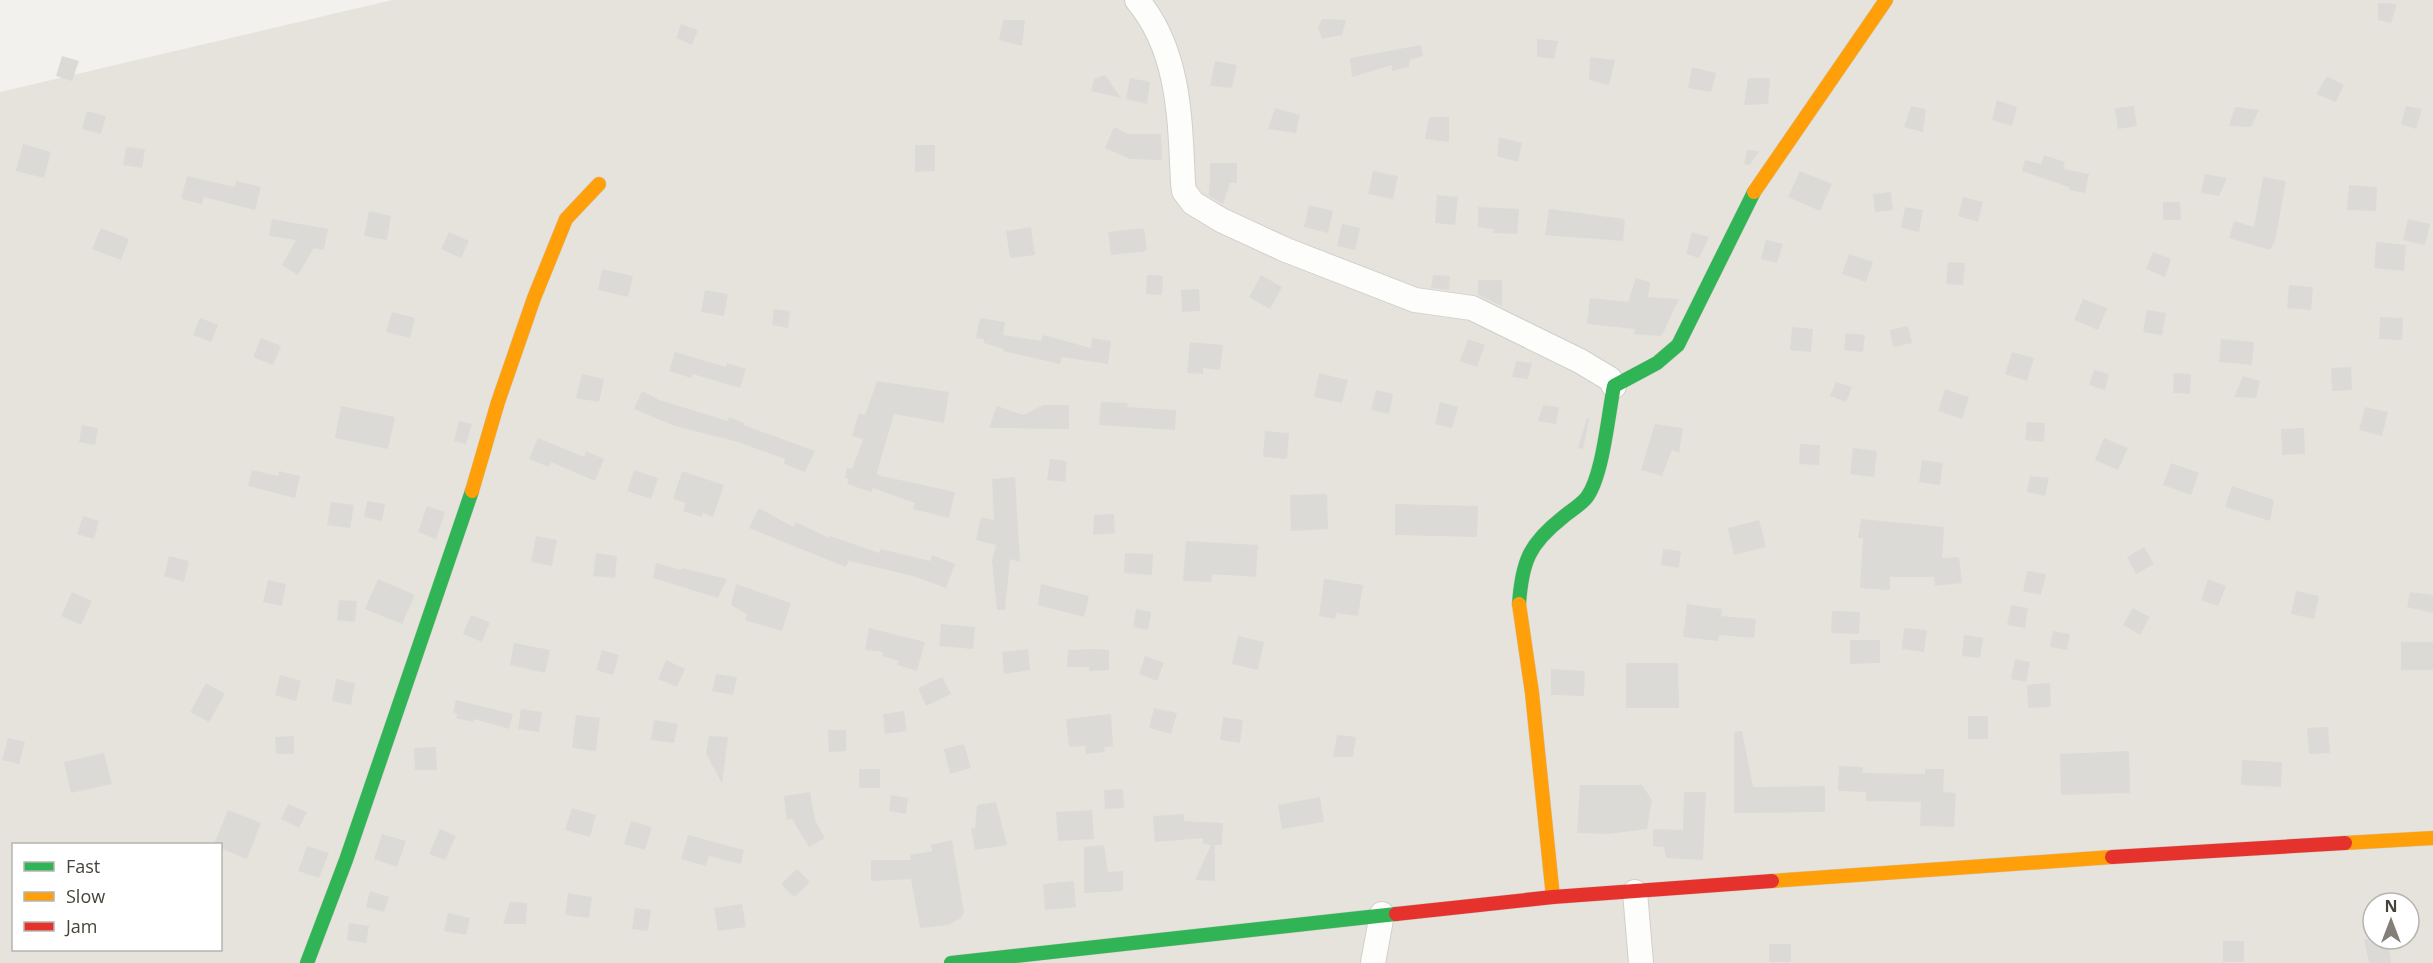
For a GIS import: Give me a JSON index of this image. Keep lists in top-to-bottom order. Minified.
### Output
{"legend":["Fast","Slow","Jam"],"north":"top"}
